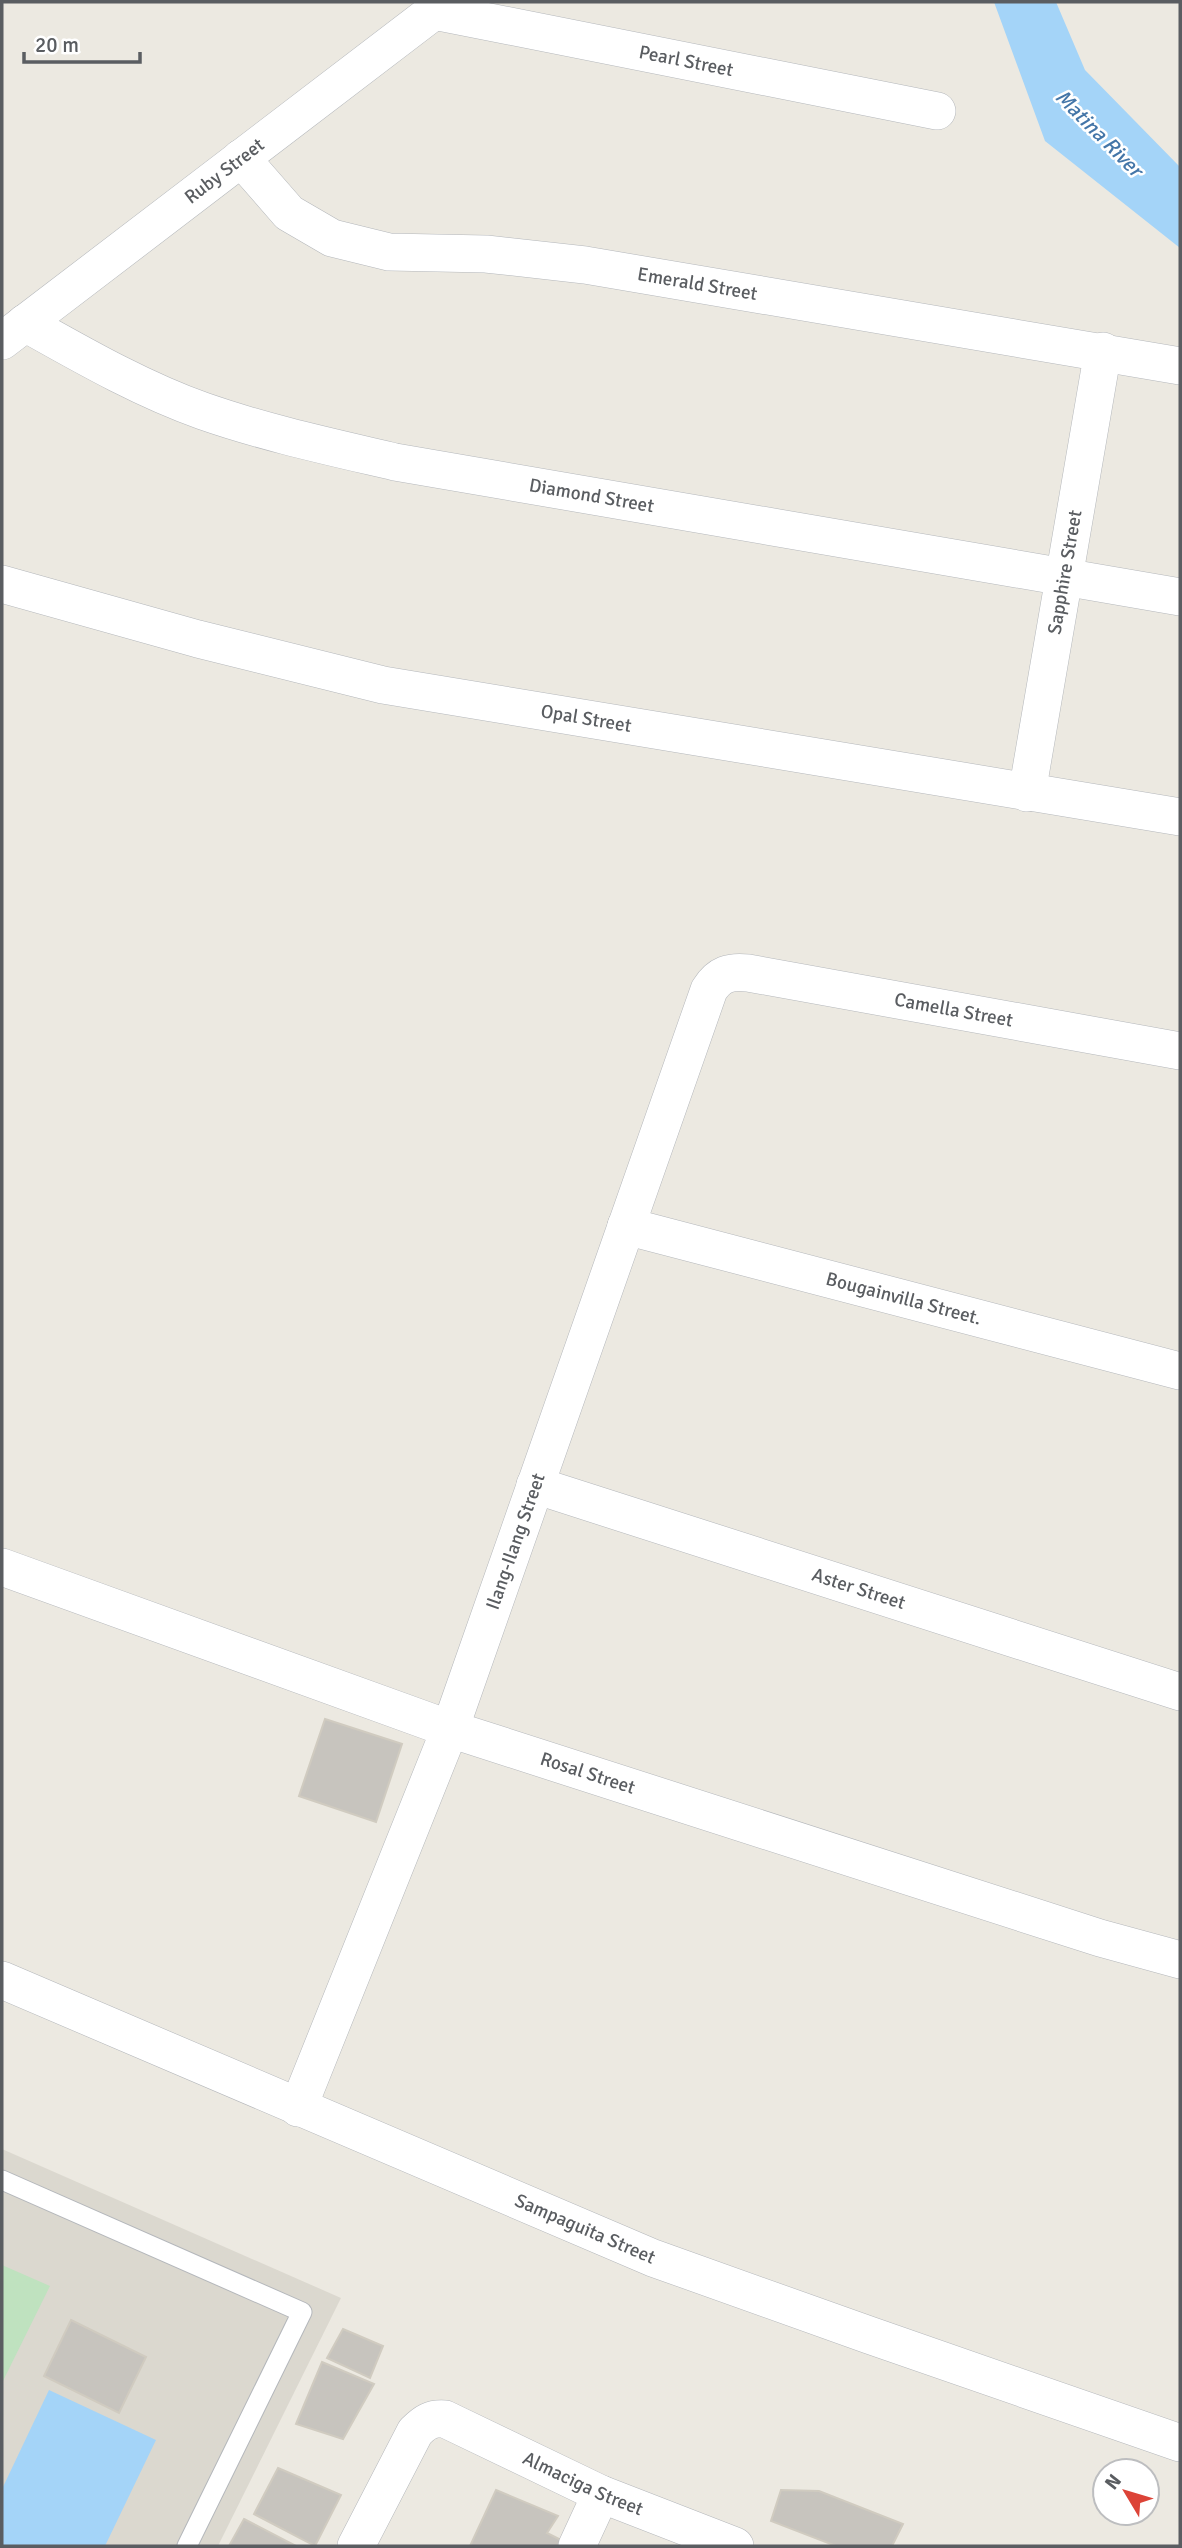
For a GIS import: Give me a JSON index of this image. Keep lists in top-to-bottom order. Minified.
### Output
{"streets":{"street":["Pearl Street","Ruby Street","Emerald Street","Diamond Street","Sapphire Street","Opal Street","Camella Street","Bougainvilla Street.","Ilang-Ilang Street","Aster Street","Rosal Street","Sampaguita Street","Almaciga Street"]},"crossings":[["Pearl Street","Ruby Street"],["Ruby Street","Emerald Street"],["Ruby Street","Diamond Street"],["Emerald Street","Sapphire Street"],["Diamond Street","Sapphire Street"],["Sapphire Street","Opal Street"],["Camella Street","Ilang-Ilang Street"],["Bougainvilla Street.","Ilang-Ilang Street"],["Ilang-Ilang Street","Aster Street"],["Ilang-Ilang Street","Rosal Street"],["Ilang-Ilang Street","Sampaguita Street"]],"water":["Matina River"],"scale_bar":"20 m","north":"top left"}
